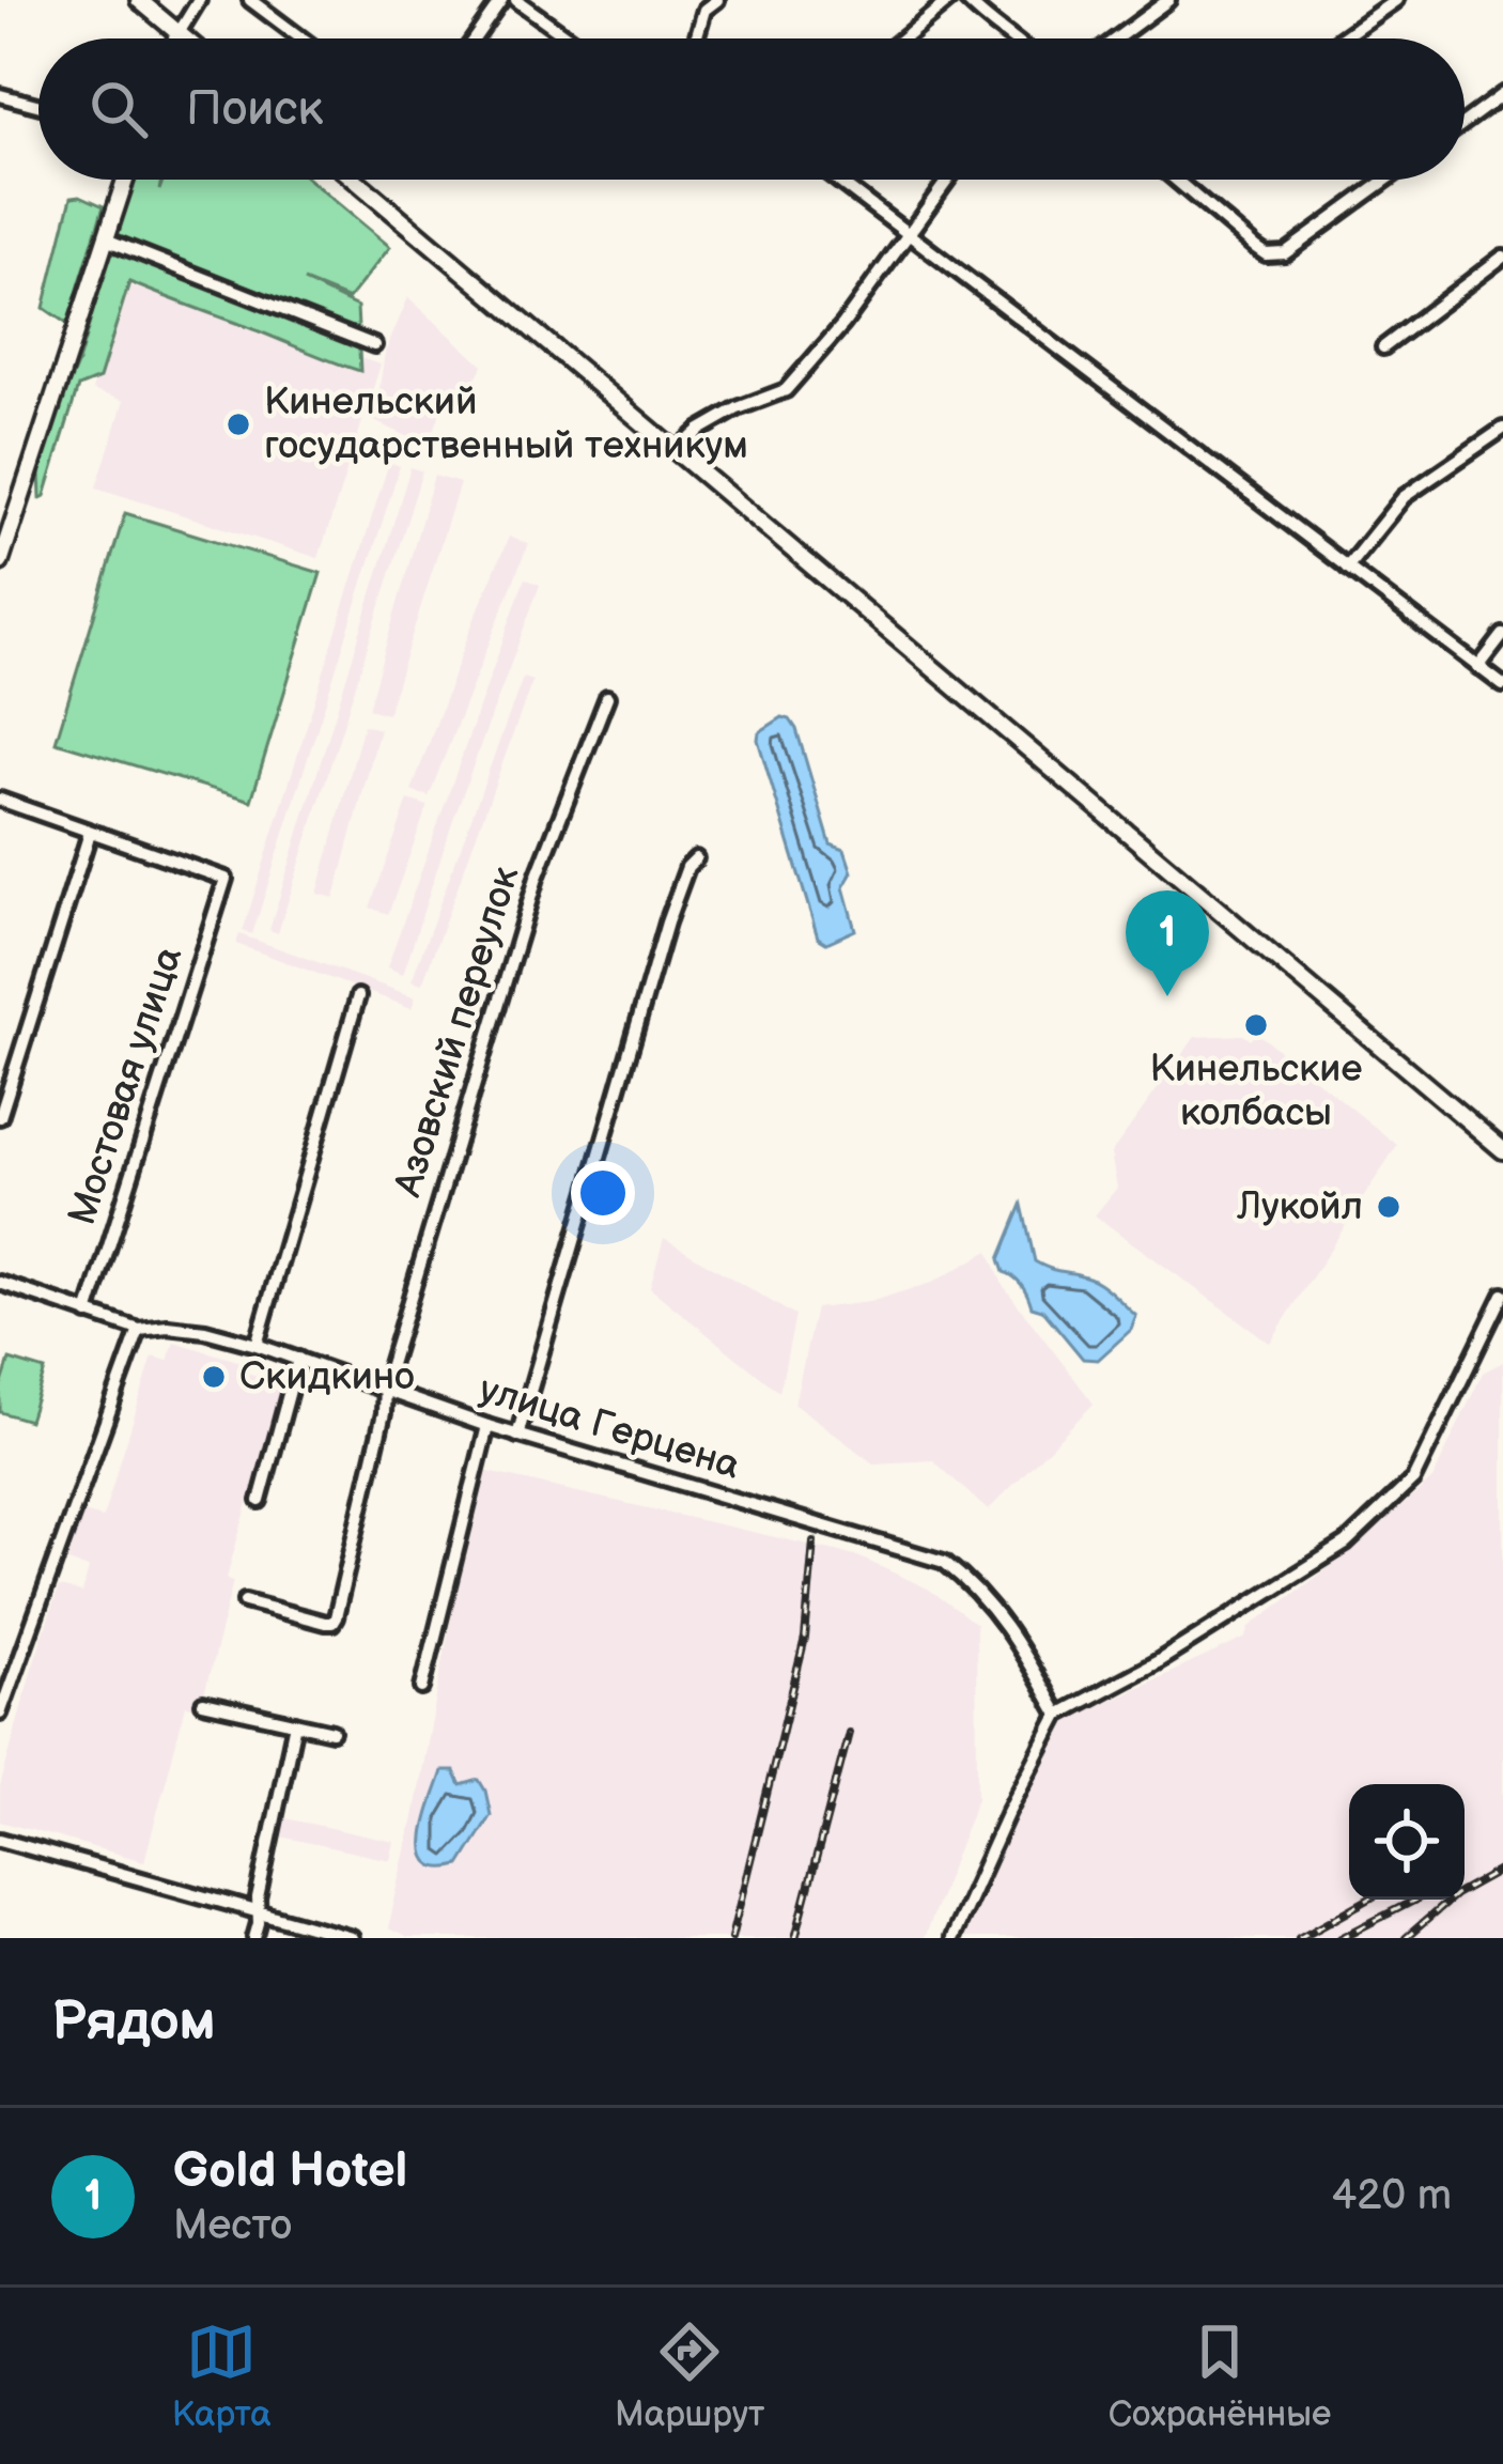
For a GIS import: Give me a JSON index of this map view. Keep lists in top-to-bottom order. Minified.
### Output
{"streets":{"street":["Азовский переулок","Мостовая улица","улица Герцена"]},"crossings":[["Азовский переулок","улица Герцена"],["Мостовая улица","улица Герцена"]],"places":["Кинельский государственный техникум","Кинельские колбасы","Лукойл","Скидкино"],"page":{"search":"Поиск","pins":"1","heading":"Рядом","list":[{"mark":"1","name":"Gold Hotel","note":"Место","value":"420 m"}],"nav":["Карта","Маршрут","Сохранённые"]}}
